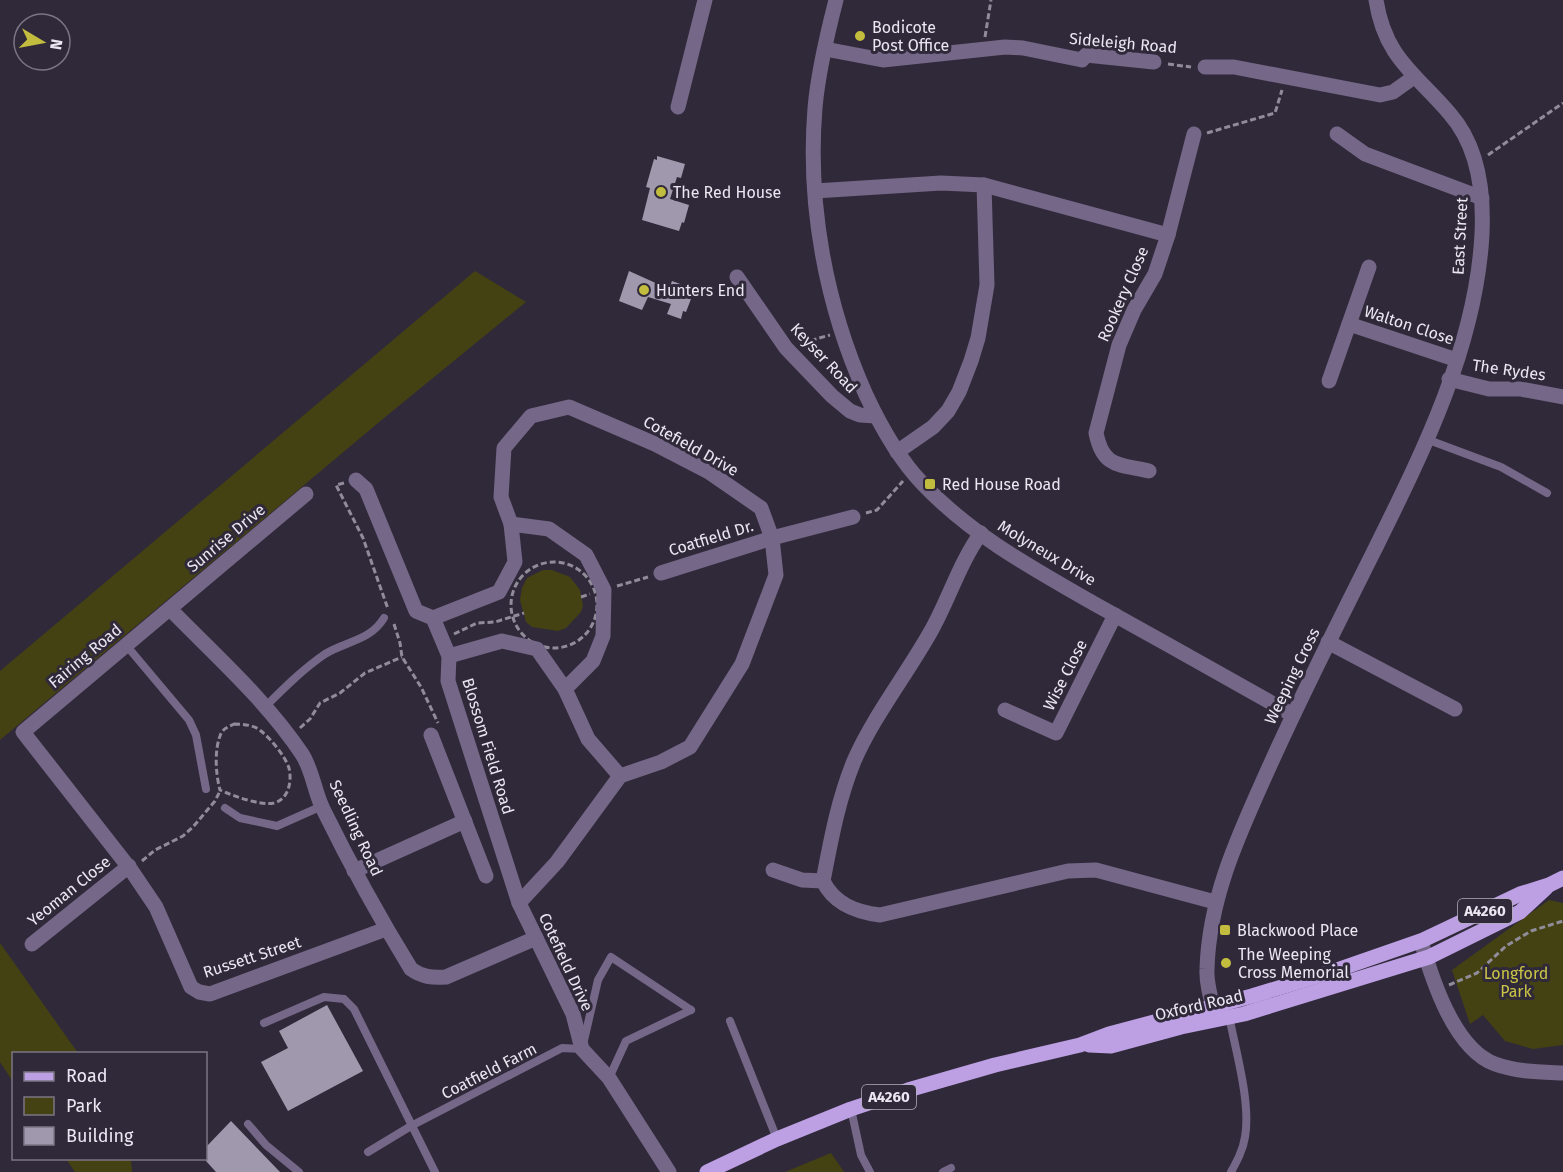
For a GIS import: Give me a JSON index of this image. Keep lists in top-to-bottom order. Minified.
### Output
{"streets":{"main road":["A4260","Oxford Road"],"street":["Sideleigh Road","East Street","Rookery Close","Walton Close","Keyser Road","The Rydes","Cotefield Drive","Sunrise Drive","Coatfield Dr.","Molyneux Drive","Fairing Road","Wise Close","Weeping Cross","Blossom Field Road","Seedling Road","Yeoman Close","Russett Street"],"lane":["Coatfield Farm"]},"crossings":[["Sideleigh Road","Molyneux Drive"],["East Street","Walton Close"],["East Street","Weeping Cross"],["Walton Close","Weeping Cross"],["Keyser Road","Molyneux Drive"],["The Rydes","Weeping Cross"],["Cotefield Drive","Coatfield Dr."],["Cotefield Drive","Blossom Field Road"],["Cotefield Drive","Seedling Road"],["Cotefield Drive","Coatfield Farm"],["Sunrise Drive","Fairing Road"],["Sunrise Drive","Seedling Road"],["Molyneux Drive","Wise Close"],["Molyneux Drive","Weeping Cross"],["Fairing Road","Seedling Road"],["Fairing Road","Russett Street"],["Weeping Cross","Oxford Road"],["Seedling Road","Russett Street"],["Yeoman Close","Russett Street"]],"parks":["Longford Park"],"places":{"other":["Bodicote Post Office","The Red House","Hunters End","The Weeping Cross Memorial"],"transit":["Red House Road","Blackwood Place"]},"legend":["Road","Park","Building"],"north":"right"}
